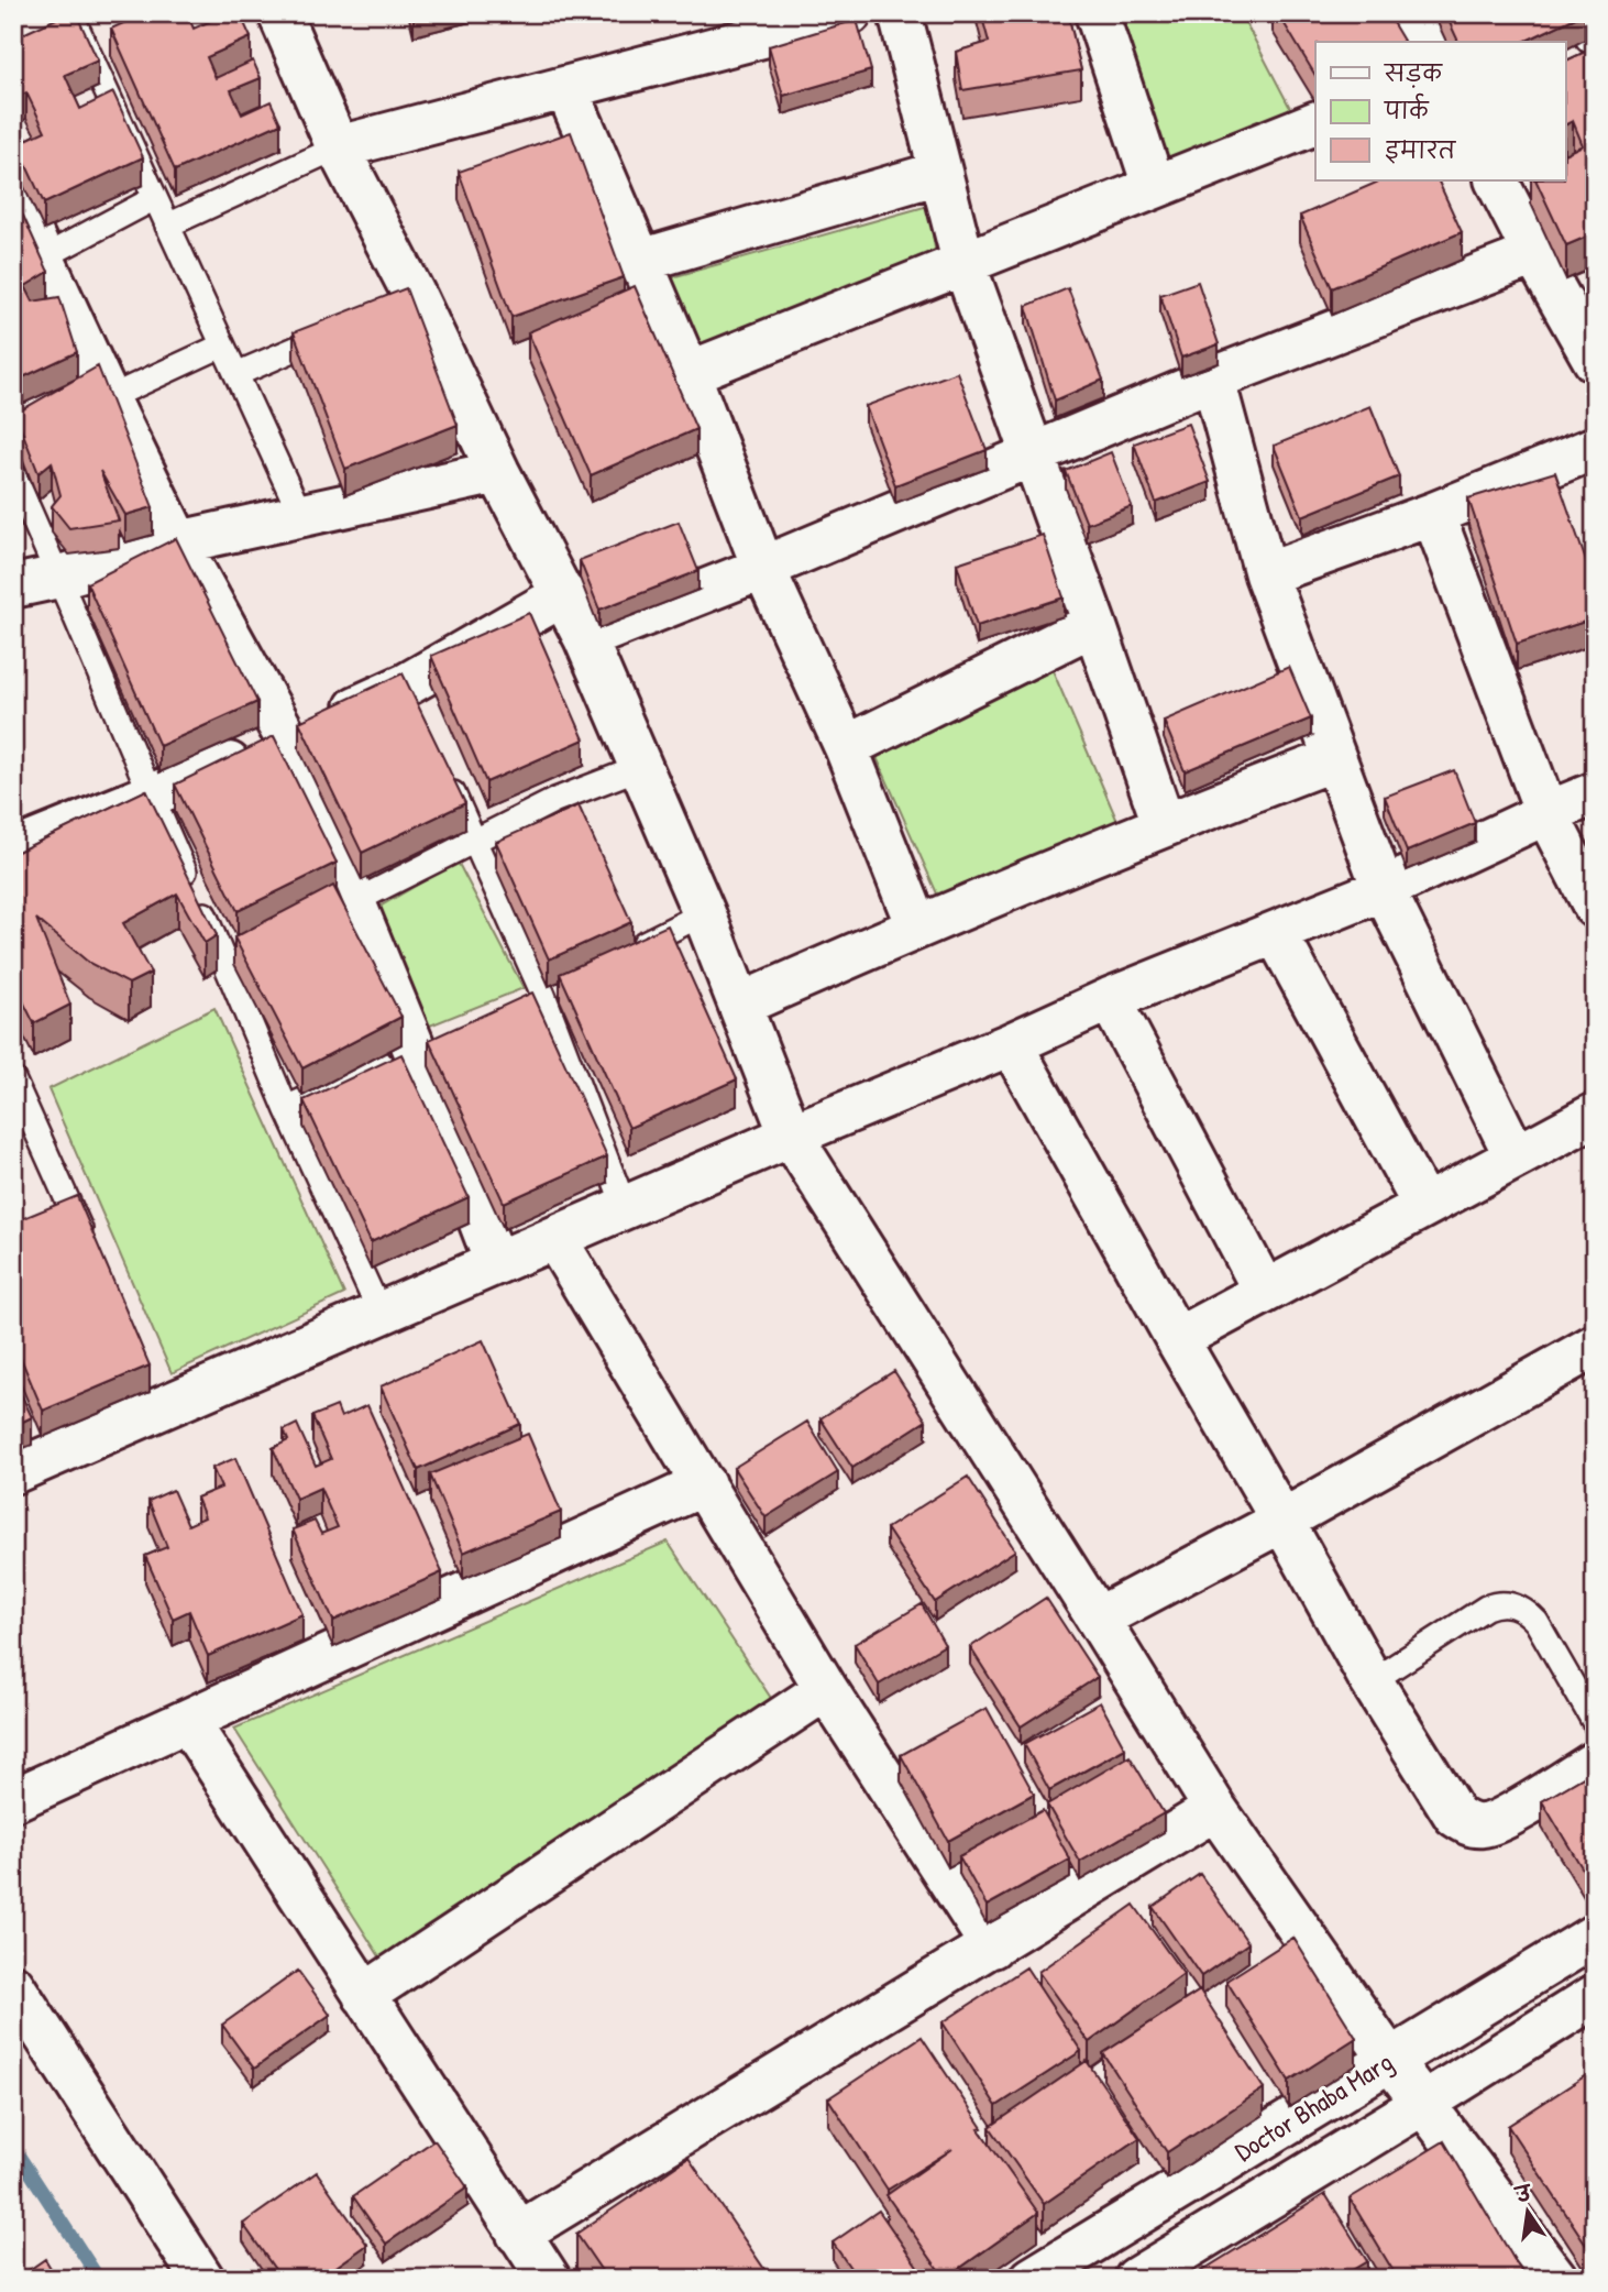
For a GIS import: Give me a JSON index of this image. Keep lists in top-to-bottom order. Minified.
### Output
{"streets":{"street":["Doctor Bhaba Marg"]},"legend":["सड़क","पार्क","इमारत"],"north":"top"}
